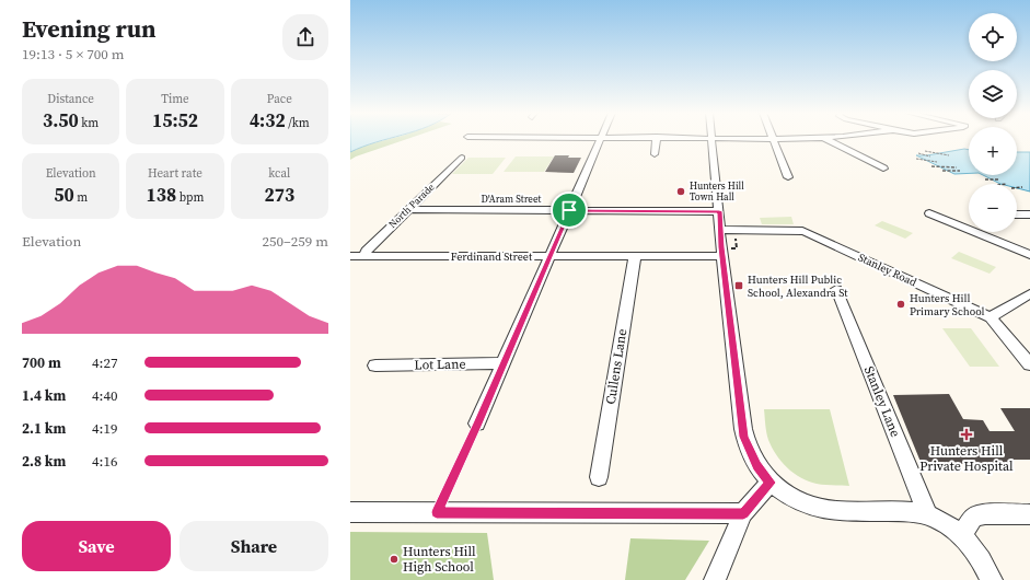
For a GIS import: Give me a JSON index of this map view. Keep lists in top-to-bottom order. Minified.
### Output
{"streets":{"street":["D'Aram Street","North Parade","Ferdinand Street","Stanley Road","Lot Lane","Cullens Lane","Stanley Lane"]},"crossings":[["D'Aram Street","North Parade"],["North Parade","Ferdinand Street"],["Ferdinand Street","Cullens Lane"]],"places":{"other":["Hunters Hill Town Hall","Hunters Hill Primary School","Hunters Hill High School"],"transit":["Hunters Hill Public School, Alexandra St"],"health":["Hunters Hill Private Hospital"]},"page":{"heading":["Evening run","19:13 · 5 × 700 m"],"map_buttons":["+","−"],"stats":[["Distance","3.50 km"],["Time","15:52"],["Pace","4:32 /km"],["Elevation","50 m"],["Heart rate","138 bpm"],["kcal","273"]],"chart":["Elevation","250–259 m"],"list":[{"name":"700 m","note":"4:27"},{"name":"1.4 km","note":"4:40"},{"name":"2.1 km","note":"4:19"},{"name":"2.8 km","note":"4:16"}],"buttons":["Save","Share"]}}
